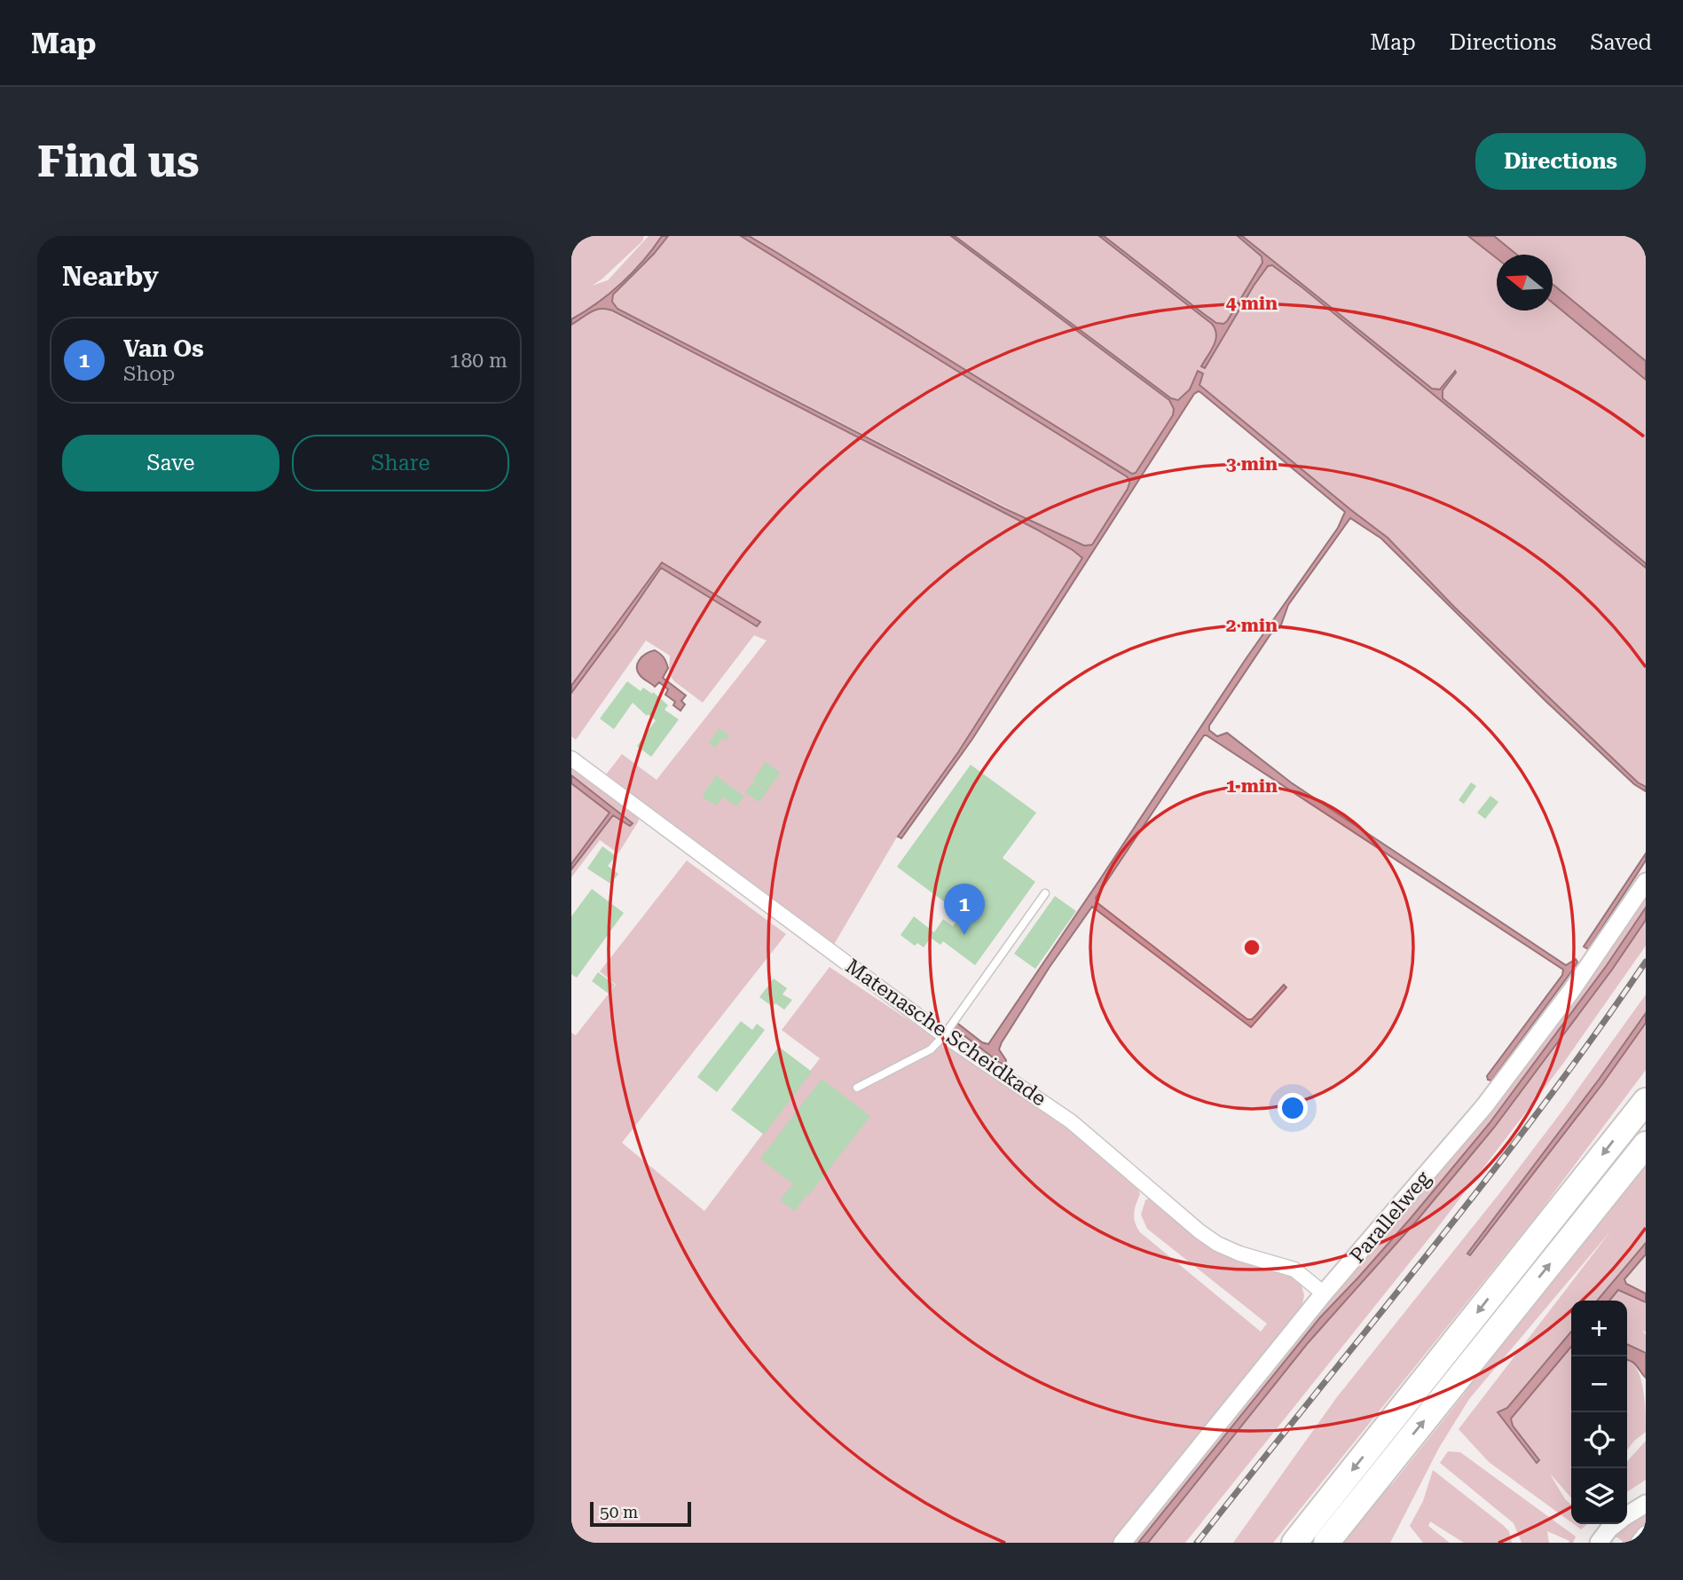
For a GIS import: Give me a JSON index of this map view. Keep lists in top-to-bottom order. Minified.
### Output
{"streets":{"street":["Matenasche Scheidkade","Parallelweg"]},"crossings":[["Matenasche Scheidkade","Parallelweg"]],"scale_bar":"50 m","north":"left","page":{"header":"Map","nav":["Map","Directions","Saved"],"buttons":["Directions",["Save","Share"]],"title":"Find us","heading":"Nearby","list":[{"mark":"1","name":"Van Os","note":"Shop","value":"180 m"}],"pins":"1","map_buttons":["+","−"],"scale":"50 m"},"rings":["4 min","3 min","2 min","1 min"]}
